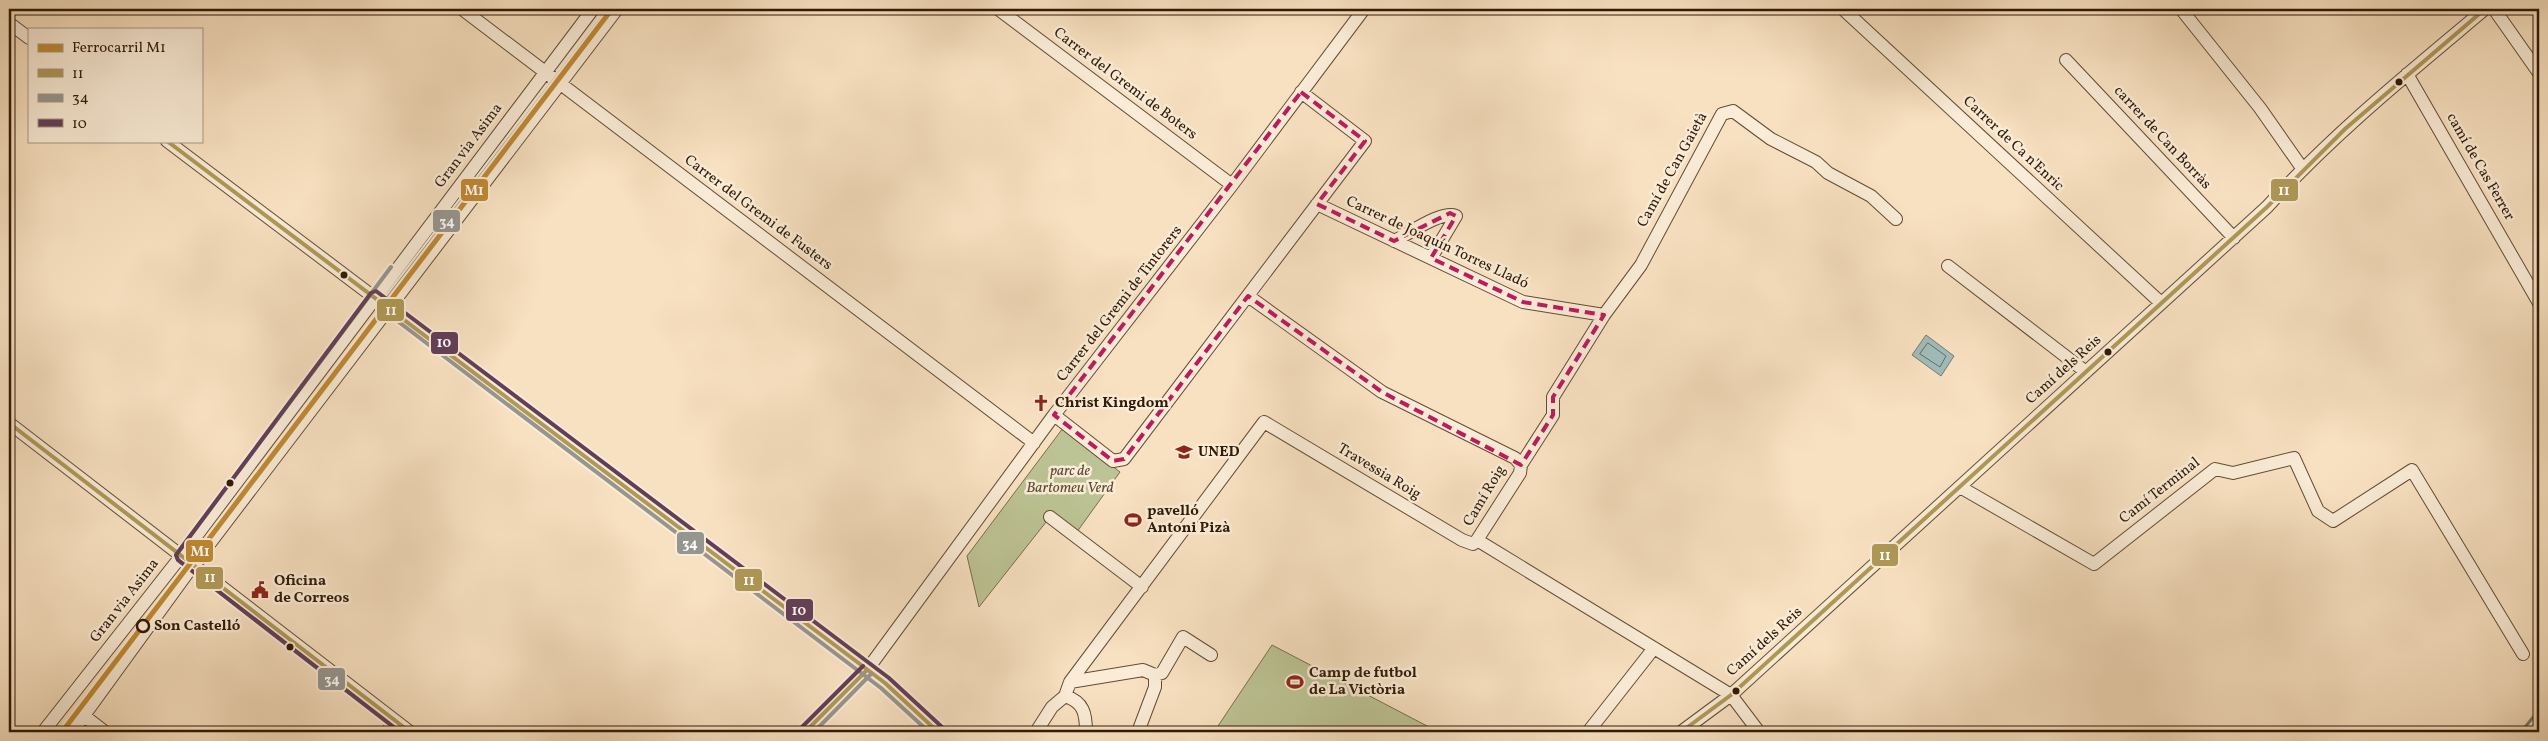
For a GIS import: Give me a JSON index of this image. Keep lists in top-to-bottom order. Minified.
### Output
{"streets":{"street":["Carrer del Gremi de Boters","carrer de Can Borràs","Carrer de Ca n'Enric","Gran via Asima","camí de Cas Ferrer","Camí de Can Gaietà","Carrer del Gremi de Fusters","Carrer de Joaquín Torres Lladó","Carrer del Gremi de Tintorers","Camí dels Reis","Travessia Roig","Camí Terminal","Camí Roig"]},"crossings":[["Carrer del Gremi de Boters","Carrer del Gremi de Tintorers"],["carrer de Can Borràs","Camí dels Reis"],["Carrer de Ca n'Enric","Camí dels Reis"],["Gran via Asima","Carrer del Gremi de Fusters"],["camí de Cas Ferrer","Camí dels Reis"],["Camí de Can Gaietà","Carrer de Joaquín Torres Lladó"],["Camí de Can Gaietà","Camí Roig"],["Carrer del Gremi de Fusters","Carrer del Gremi de Tintorers"],["Camí dels Reis","Camí Terminal"],["Camí dels Reis","Camí Roig"],["Travessia Roig","Camí Roig"]],"parks":["parc de Bartomeu Verd"],"places":{"church":["Christ Kingdom"],"school or university":["UNED"],"sports":["pavelló Antoni Pizà","Camp de futbol de La Victòria"],"public building":["Oficina de Correos"],"other":["Son Castelló"]},"lines":["rail line M1","transit line 11","transit line 34","transit line 10"],"legend":["Ferrocarril M1","11","34","10"]}
